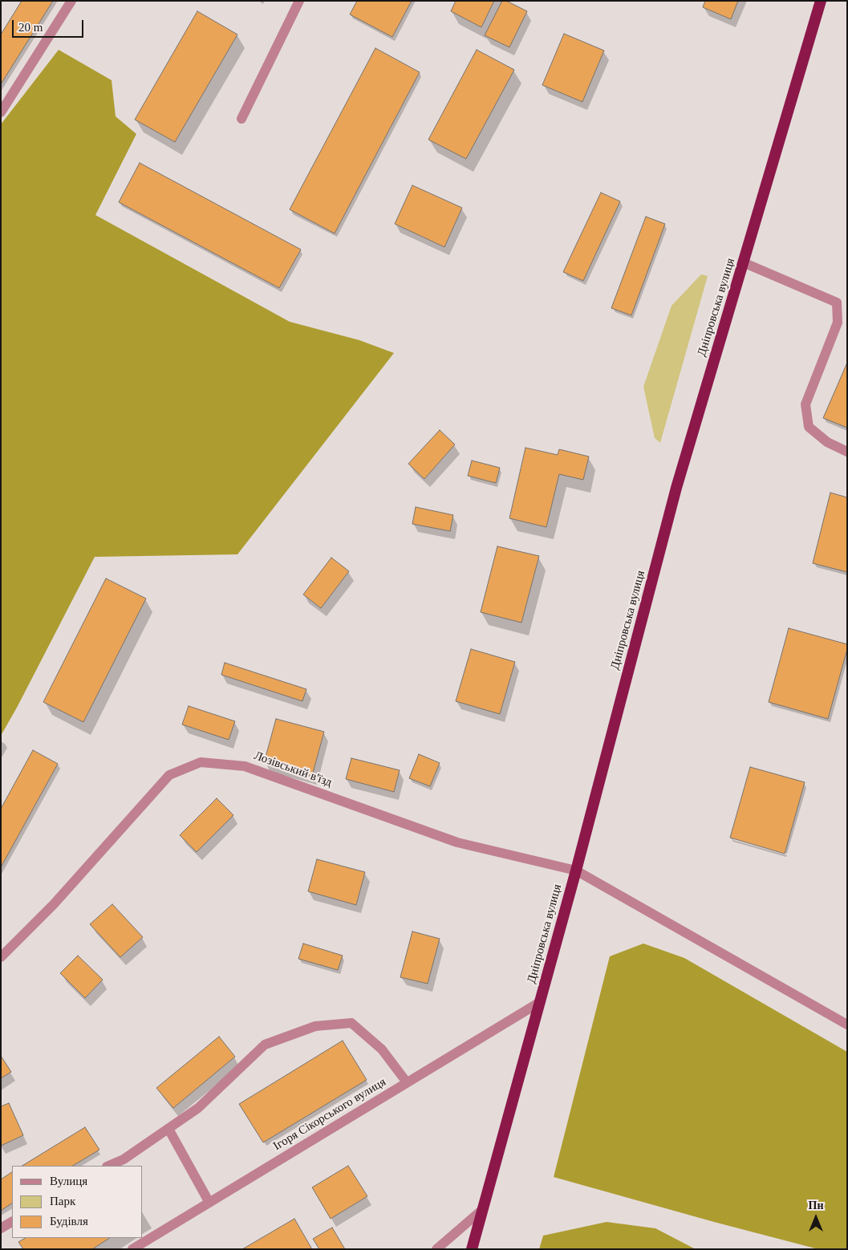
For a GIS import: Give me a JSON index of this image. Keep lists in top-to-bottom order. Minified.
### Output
{"streets":{"highway":["Дніпровська вулиця"],"street":["Лозівський в'їзд","Ігоря Сікорського вулиця"]},"crossings":[["Дніпровська вулиця","Лозівський в'їзд"],["Дніпровська вулиця","Ігоря Сікорського вулиця"]],"legend":["Вулиця","Парк","Будівля"],"scale_bar":"20 m","north":"top"}
